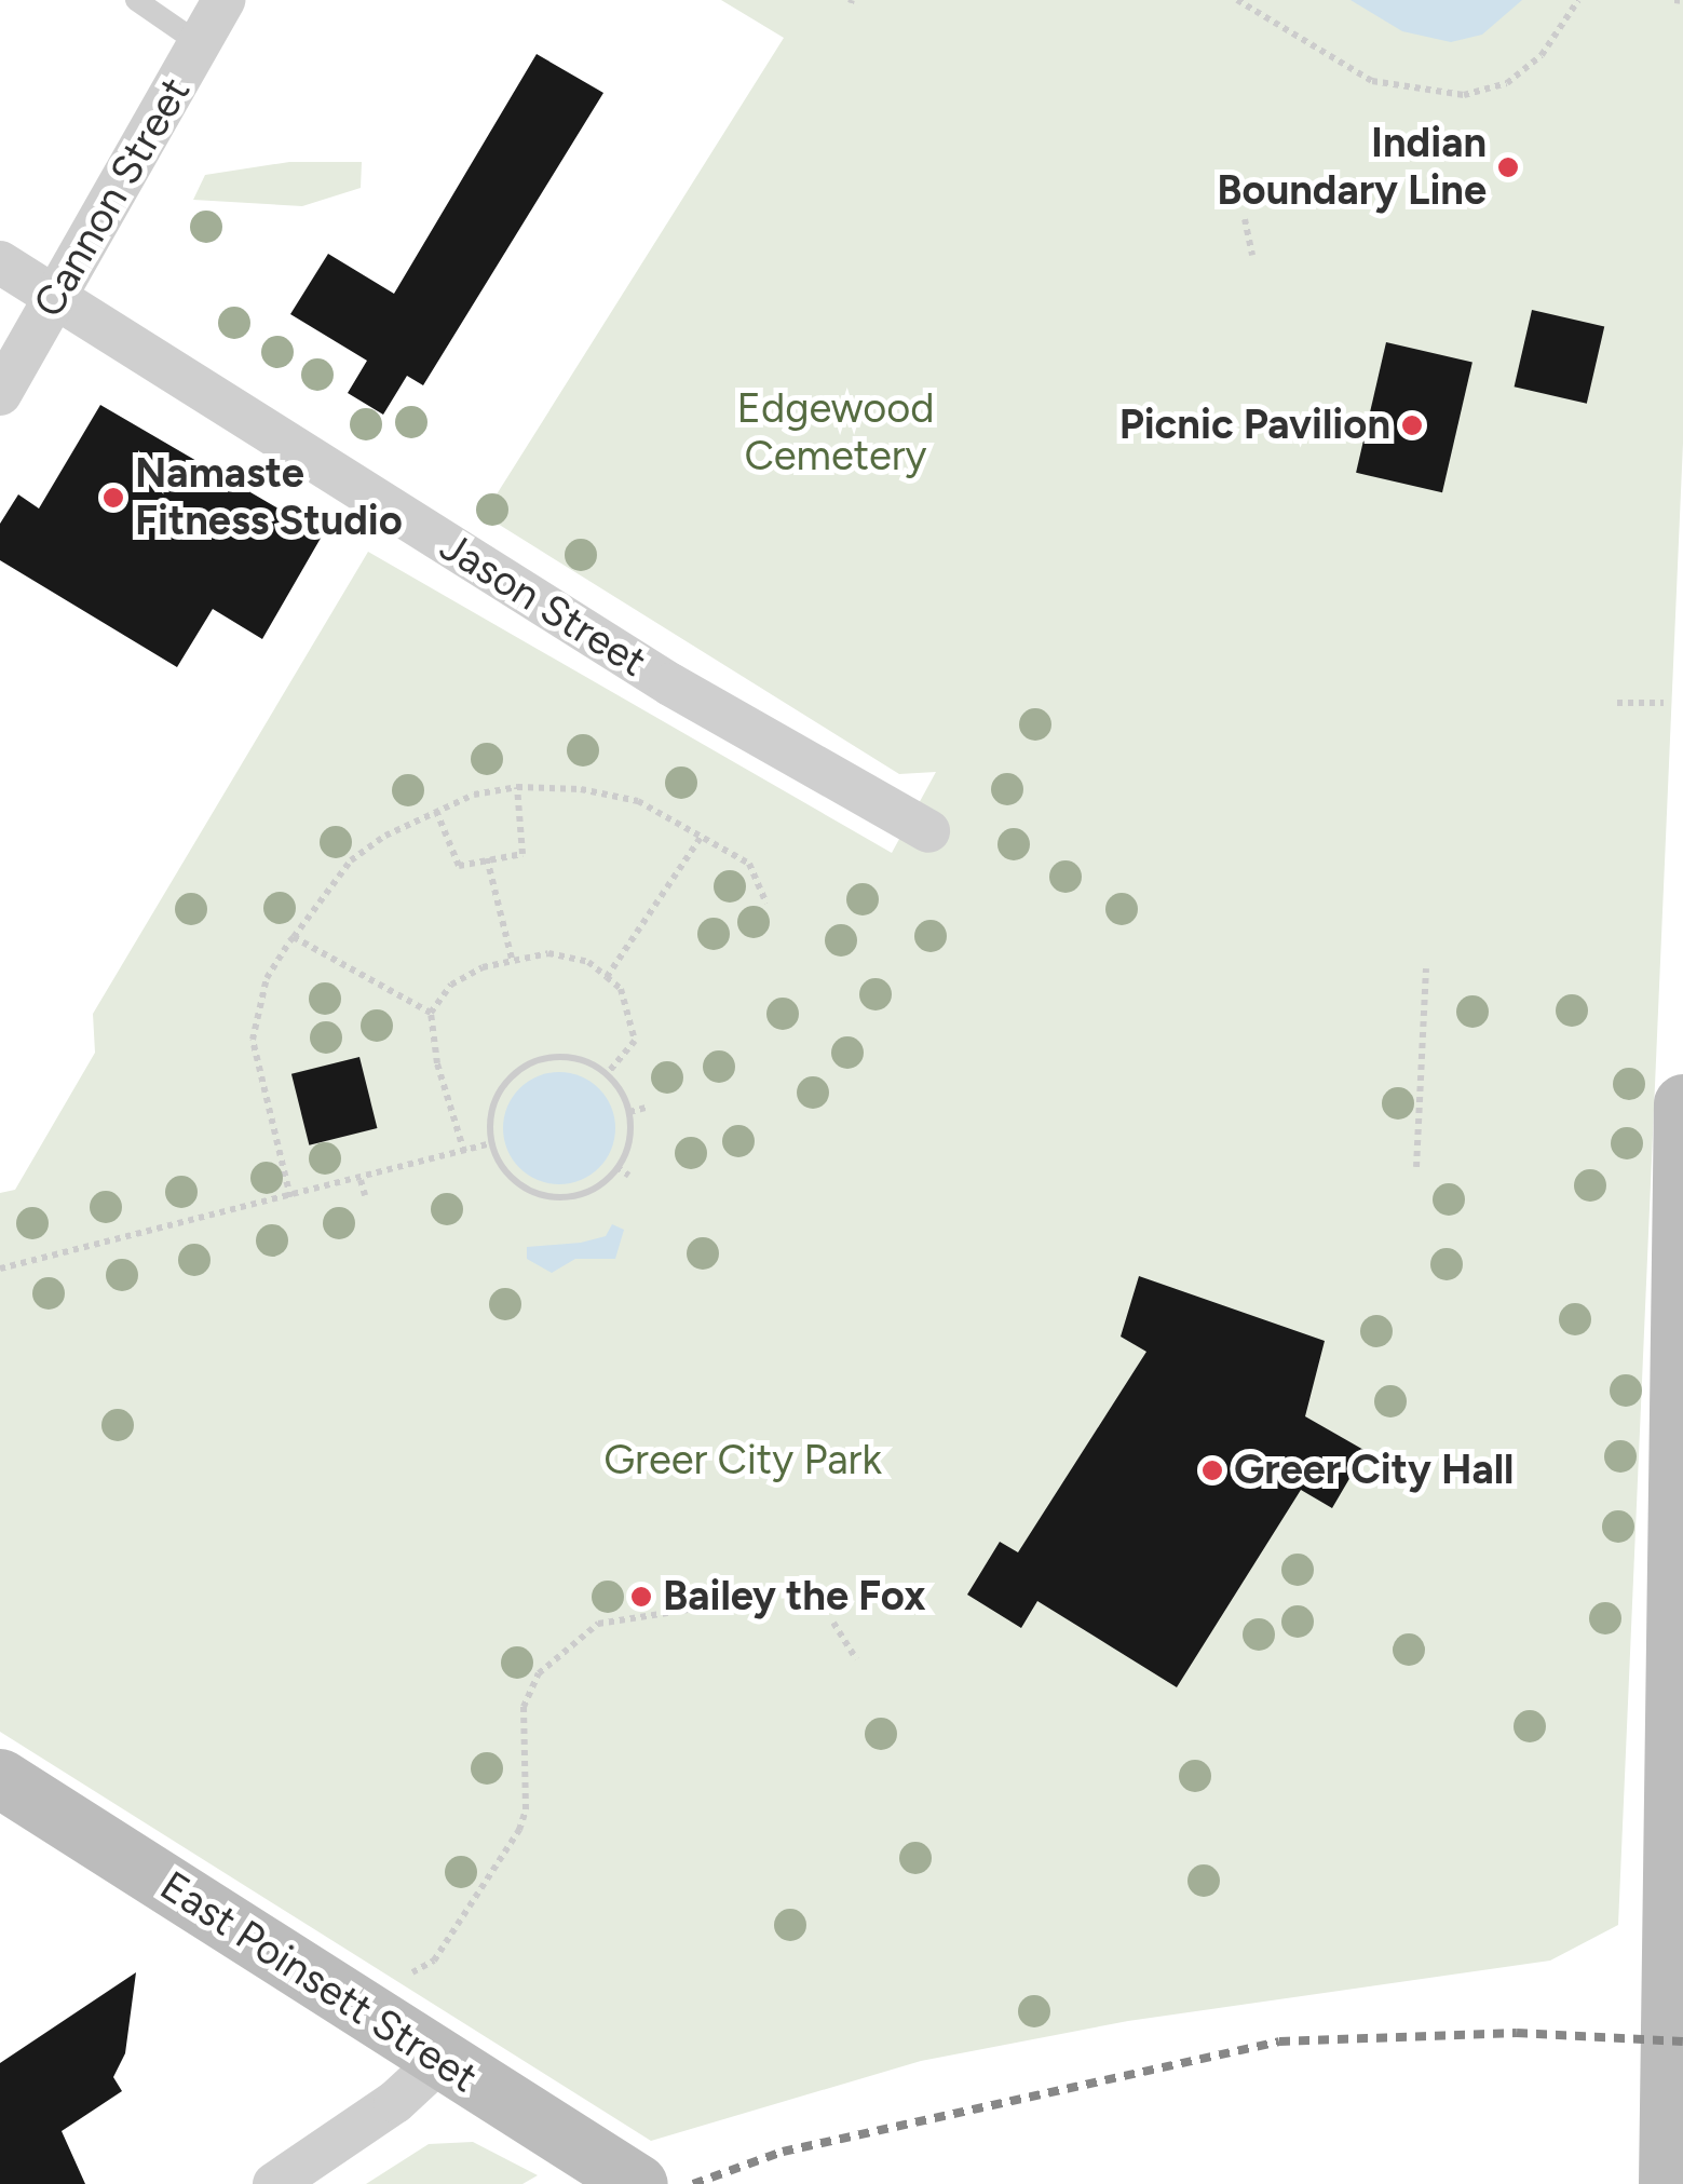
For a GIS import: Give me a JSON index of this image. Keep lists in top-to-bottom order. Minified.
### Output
{"streets":{"main road":["East Poinsett Street"],"street":["Cannon Street","Jason Street"]},"crossings":[["Cannon Street","Jason Street"]],"parks":["Edgewood Cemetery","Greer City Park"],"places":["Indian Boundary Line","Picnic Pavilion","Namaste Fitness Studio","Greer City Hall","Bailey the Fox"]}
